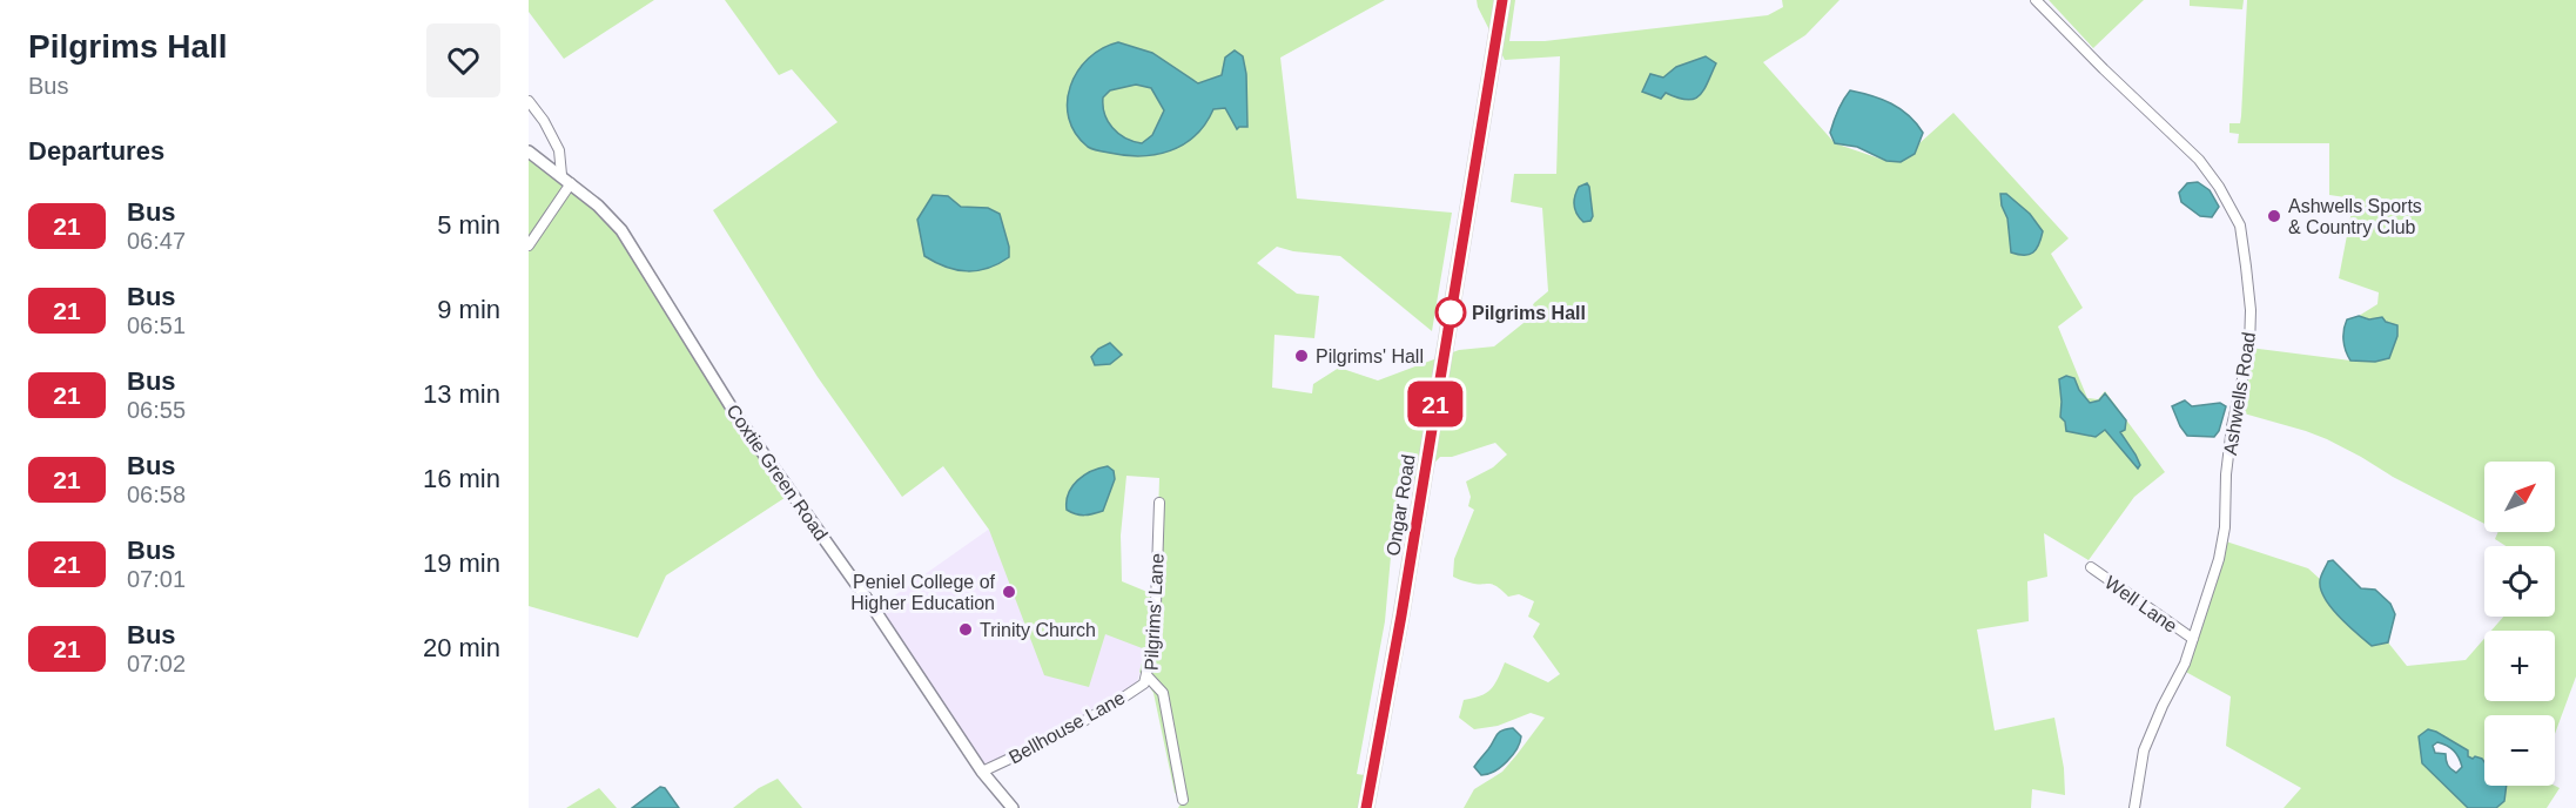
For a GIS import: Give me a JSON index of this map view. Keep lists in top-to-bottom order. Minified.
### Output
{"streets":{"main road":["Ongar Road"],"street":["Ashwells Road","Coxtie Green Road","Well Lane","Pilgrims' Lane","Bellhouse Lane"]},"crossings":[["Ashwells Road","Well Lane"],["Coxtie Green Road","Bellhouse Lane"],["Pilgrims' Lane","Bellhouse Lane"]],"places":["Ashwells Sports & Country Club","Pilgrims Hall","Pilgrims' Hall","Peniel College of Higher Education","Trinity Church"],"lines":["bus line 21"],"north":"top right","page":{"heading":[["Pilgrims Hall","Bus"],"Departures"],"on_map":"21","list":[{"mark":"21","name":"Bus","note":"06:47","value":"5 min"},{"mark":"21","name":"Bus","note":"06:51","value":"9 min"},{"mark":"21","name":"Bus","note":"06:55","value":"13 min"},{"mark":"21","name":"Bus","note":"06:58","value":"16 min"},{"mark":"21","name":"Bus","note":"07:01","value":"19 min"},{"mark":"21","name":"Bus","note":"07:02","value":"20 min"}],"map_buttons":["+","−"]}}
